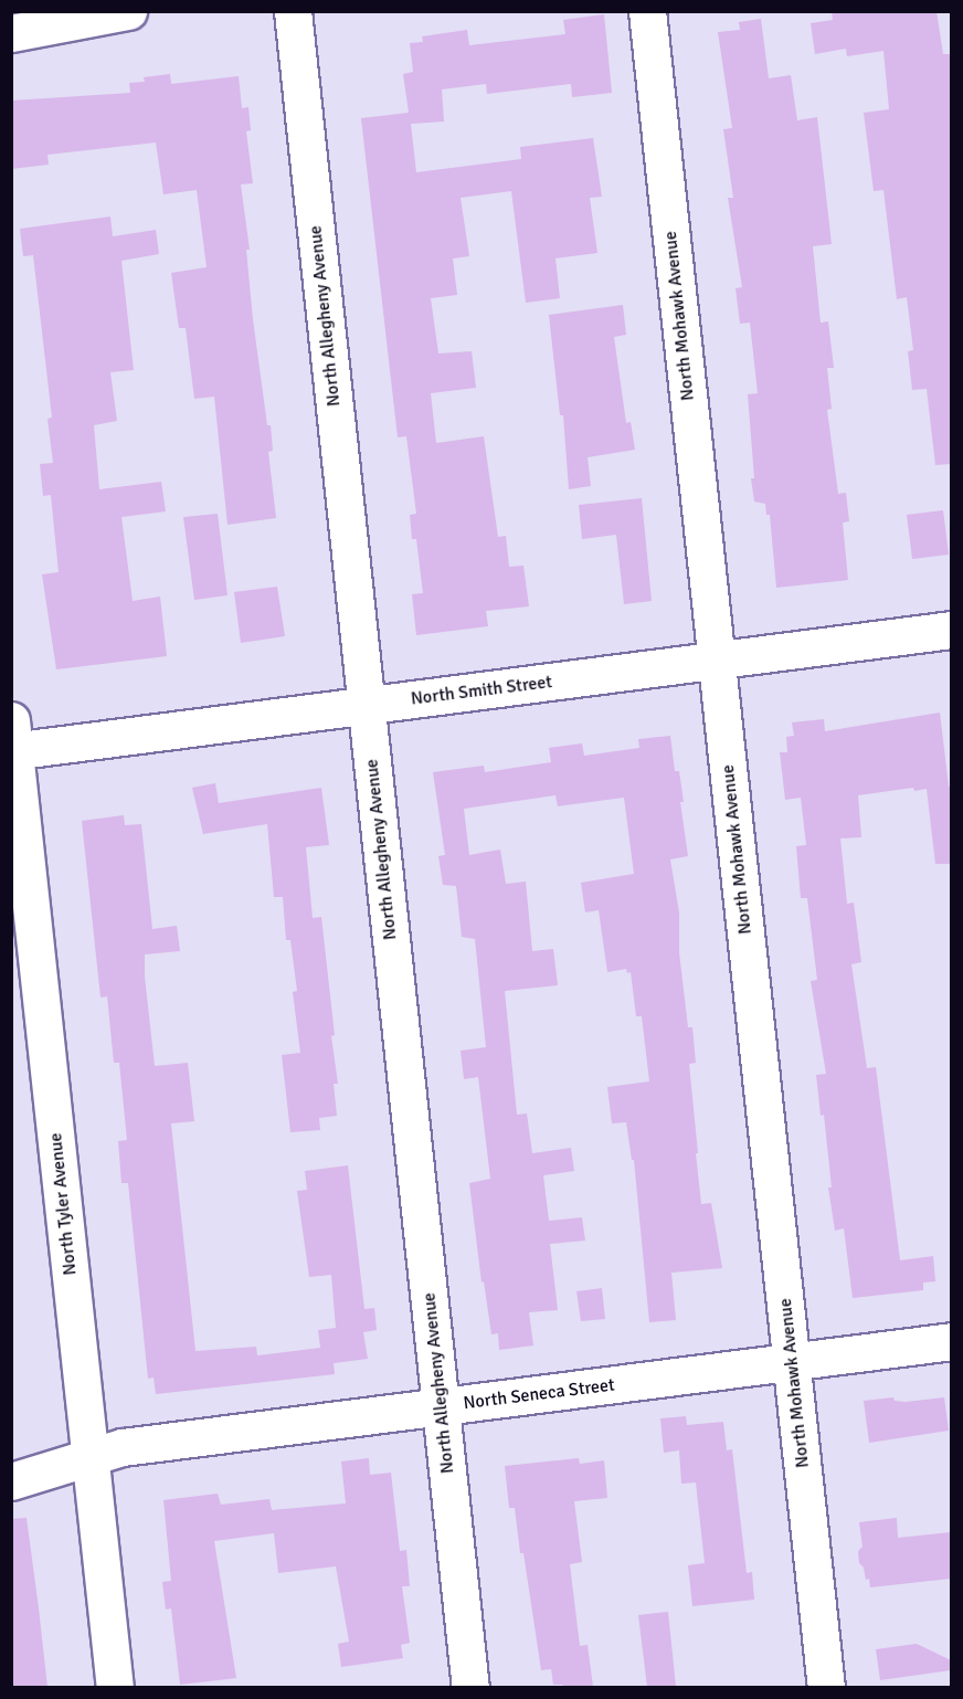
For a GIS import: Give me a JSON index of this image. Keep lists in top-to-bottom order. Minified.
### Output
{"streets":{"street":["North Allegheny Avenue","North Mohawk Avenue","North Smith Street","North Tyler Avenue","North Seneca Street"]},"crossings":[["North Allegheny Avenue","North Smith Street"],["North Allegheny Avenue","North Seneca Street"],["North Mohawk Avenue","North Smith Street"],["North Mohawk Avenue","North Seneca Street"],["North Smith Street","North Tyler Avenue"],["North Tyler Avenue","North Seneca Street"]]}
